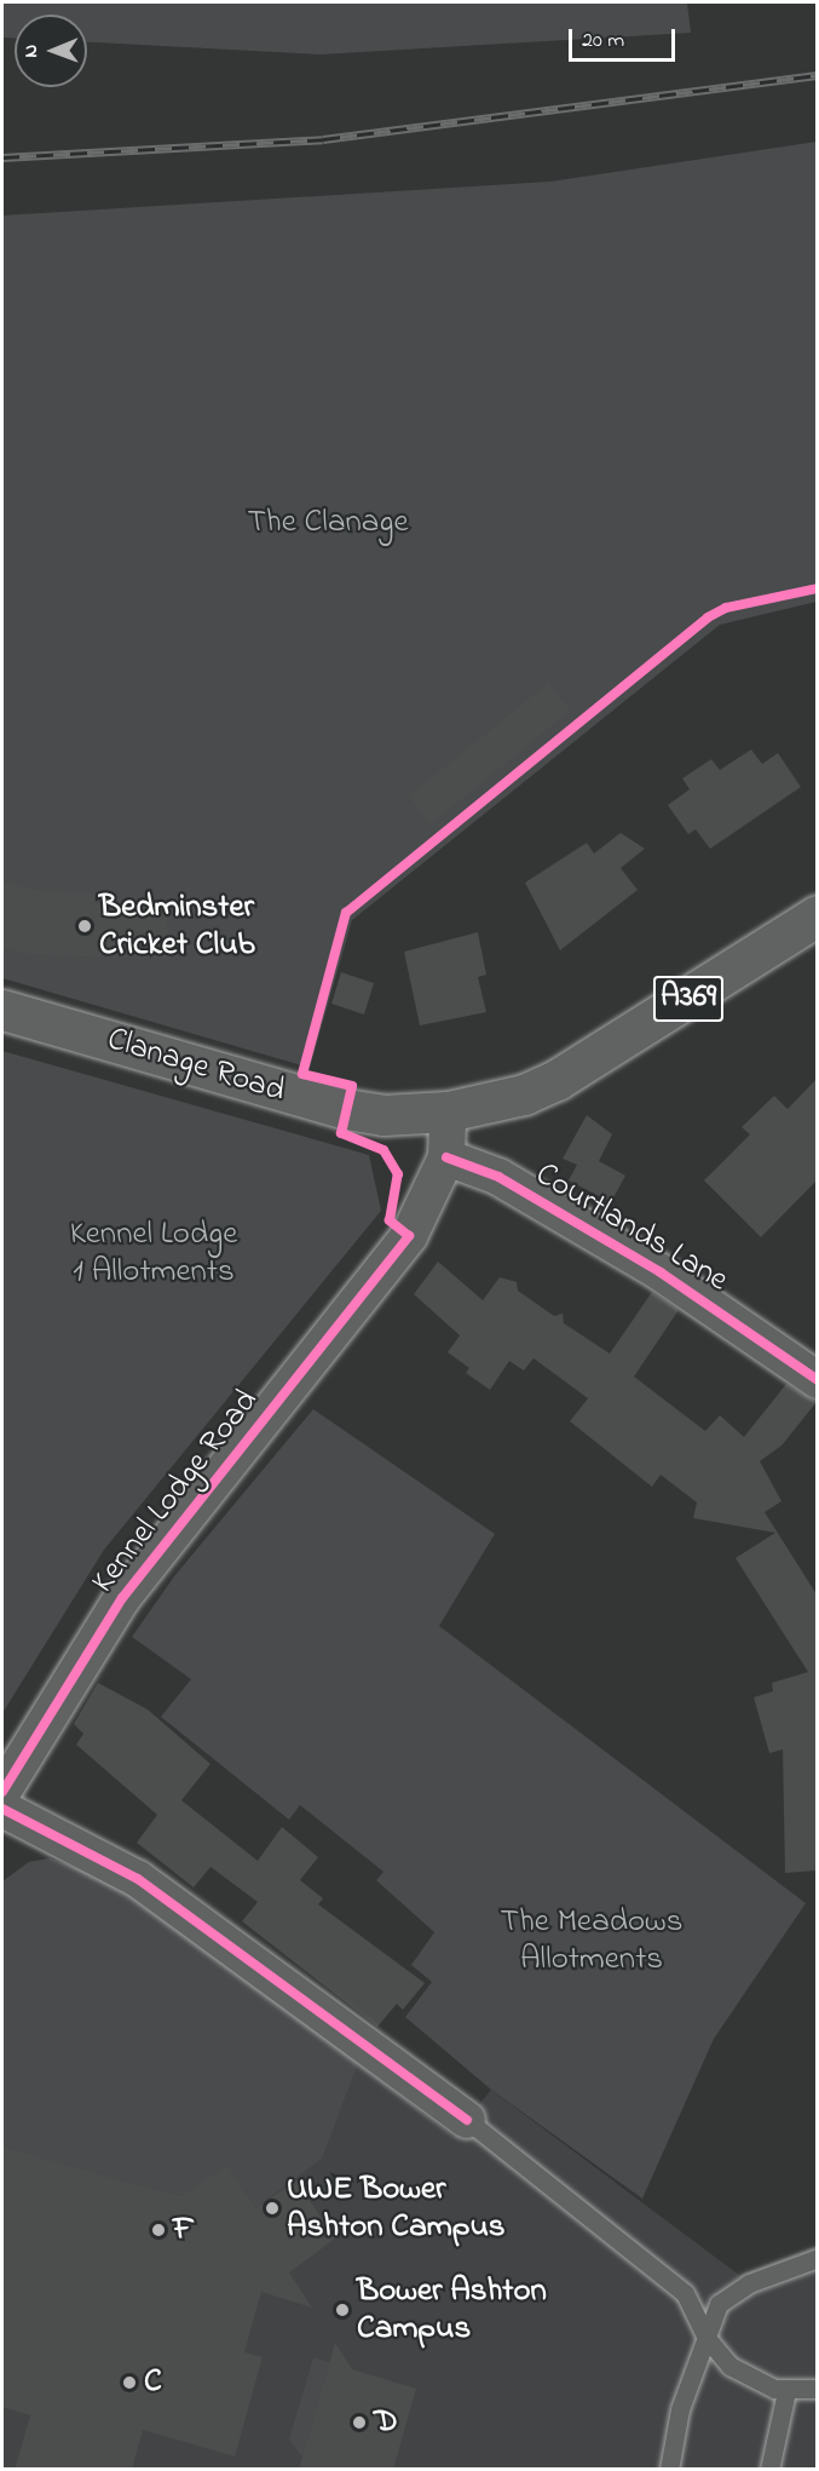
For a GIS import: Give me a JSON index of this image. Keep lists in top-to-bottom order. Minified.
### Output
{"streets":{"main road":["A369","Clanage Road"],"street":["Courtlands Lane","Kennel Lodge Road"]},"crossings":[["Clanage Road","Kennel Lodge Road"],["Courtlands Lane","Kennel Lodge Road"]],"parks":["The Clanage","Kennel Lodge 1 Allotments","The Meadows Allotments"],"places":["Bedminster Cricket Club","UWE Bower Ashton Campus","F","Bower Ashton Campus","C","D"],"scale_bar":"20 m","north":"left"}
